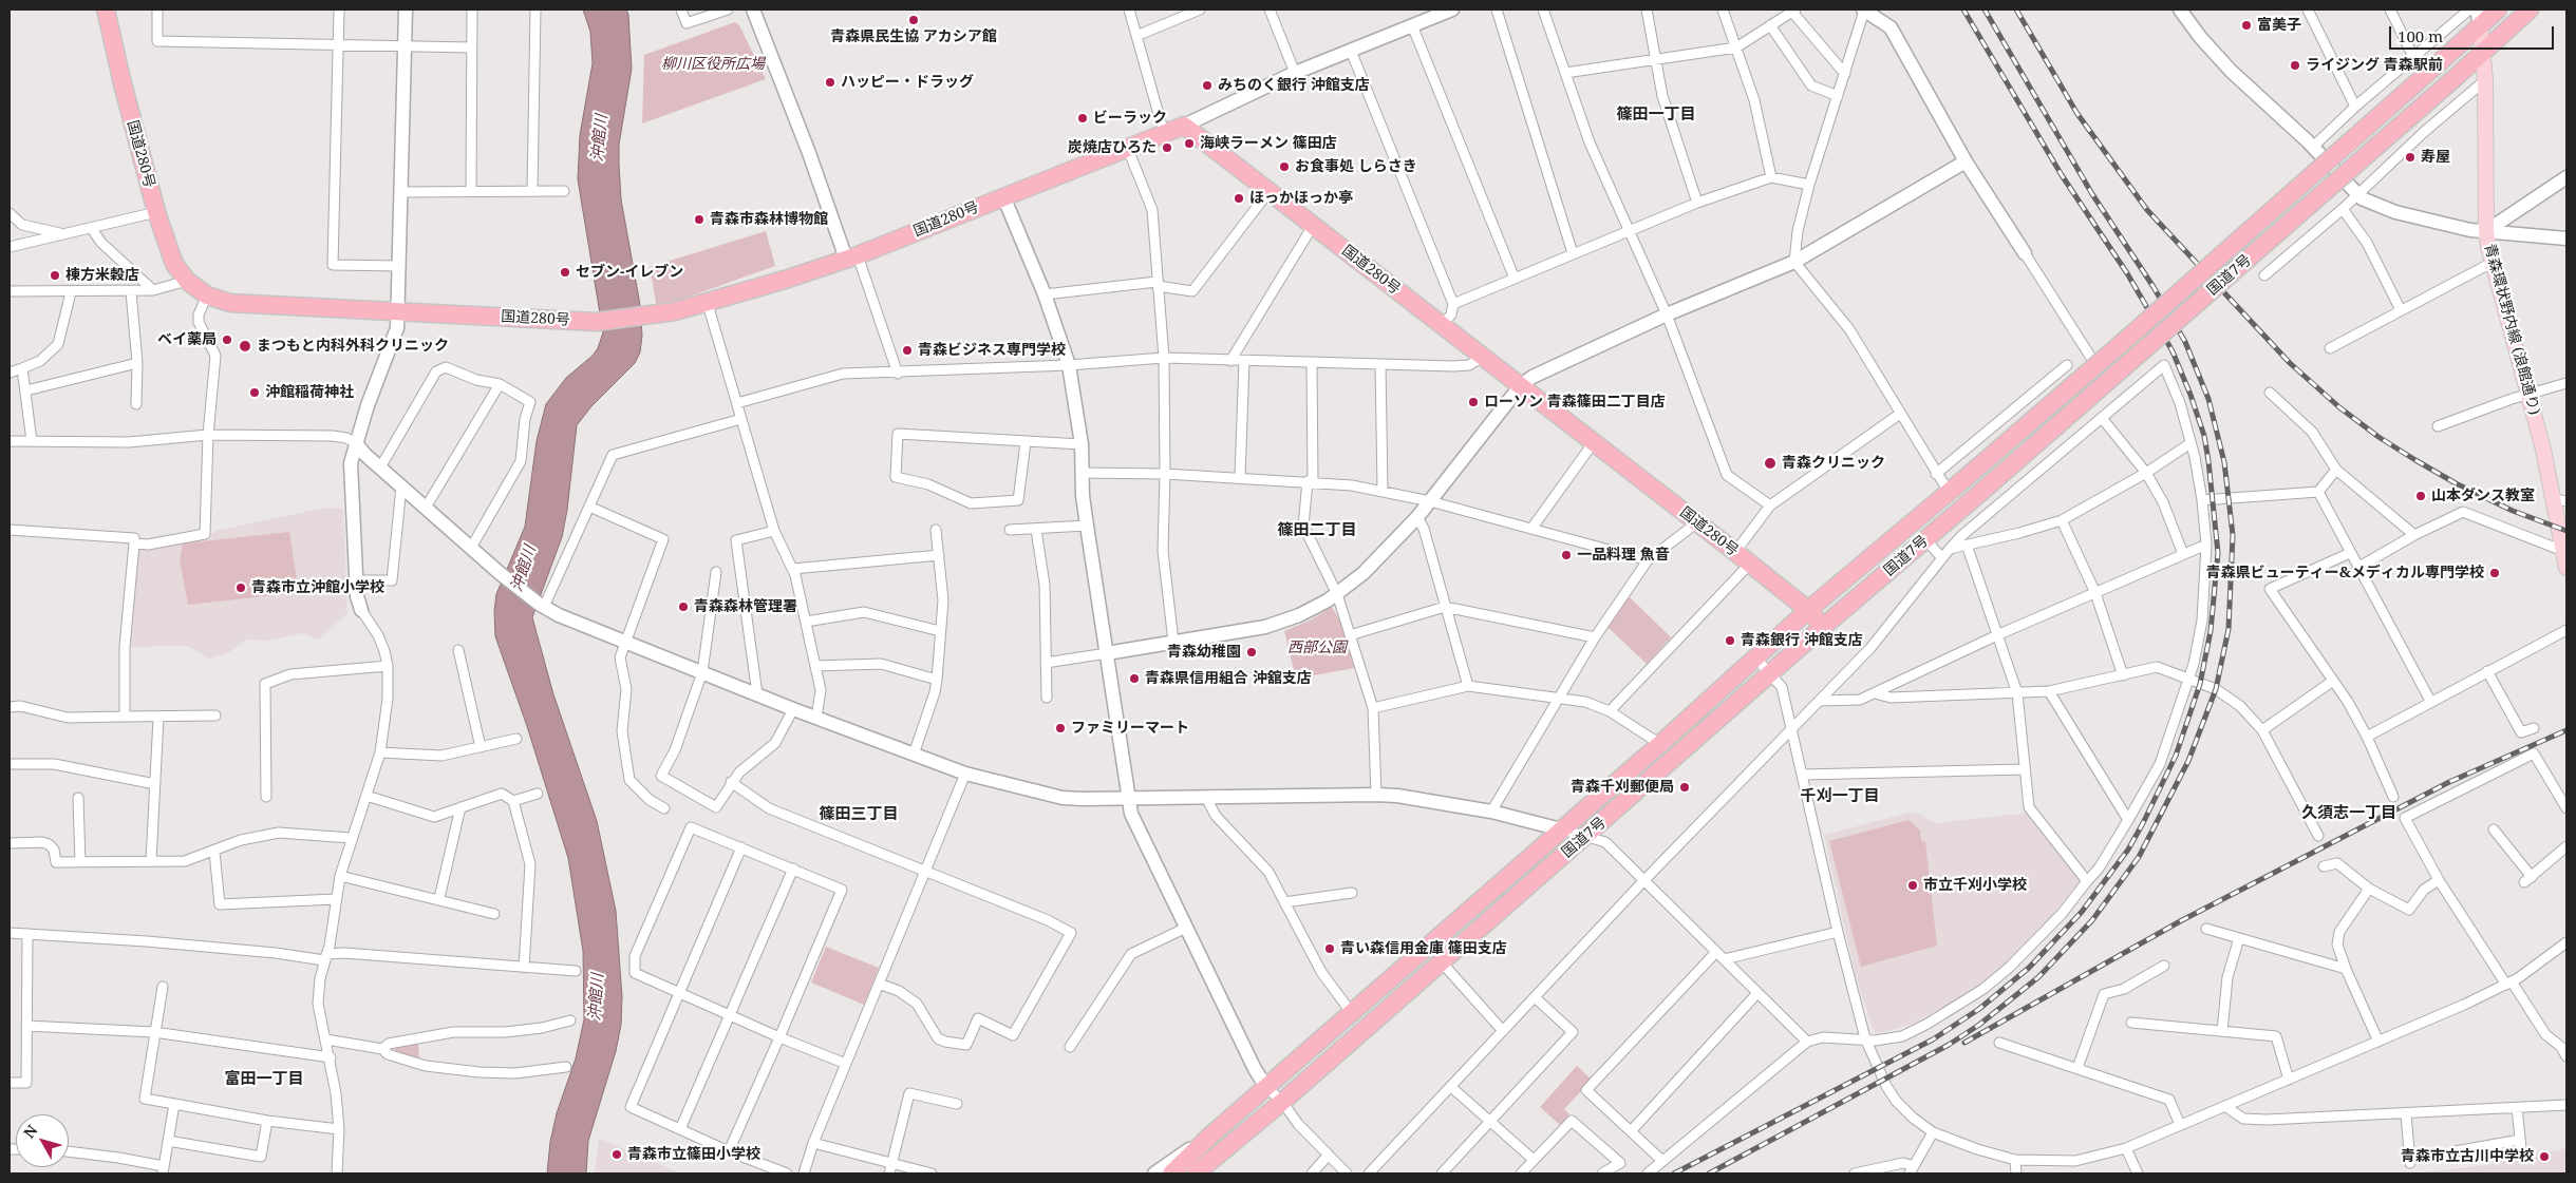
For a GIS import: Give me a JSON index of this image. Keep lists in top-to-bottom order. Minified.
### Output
{"streets":{"highway":["国道280号","国道7号"],"main road":["青森環状野内線 (浪館通り)"]},"crossings":[["国道280号","国道7号"],["国道7号","青森環状野内線 (浪館通り)"]],"districts":["篠田一丁目","篠田二丁目","千刈一丁目","久須志一丁目","篠田三丁目","富田一丁目"],"water":["沖館川"],"parks":["柳川区役所広場","西部公園"],"places":["青森県民生協 アカシア館","富美子","ライジング 青森駅前","ハッピー・ドラッグ","みちのく銀行 沖館支店","ビーラック","海峡ラーメン 篠田店","炭焼店ひろた","寿屋","お食事処 しらさき","ほっかほっか亭","青森市森林博物館","セブン-イレブン","棟方米穀店","ベイ薬局","まつもと内科外科クリニック","青森ビジネス専門学校","沖館稲荷神社","ローソン 青森篠田二丁目店","青森クリニック","山本ダンス教室","一品料理 魚音","青森県ビューティー&メディカル専門学校","青森市立沖館小学校","青森森林管理署","青森銀行 沖館支店","青森幼稚園","青森県信用組合 沖舘支店","ファミリーマート","青森千刈郵便局","市立千刈小学校","青い森信用金庫 篠田支店","青森市立篠田小学校","青森市立古川中学校"],"scale_bar":"100 m","north":"top left"}
